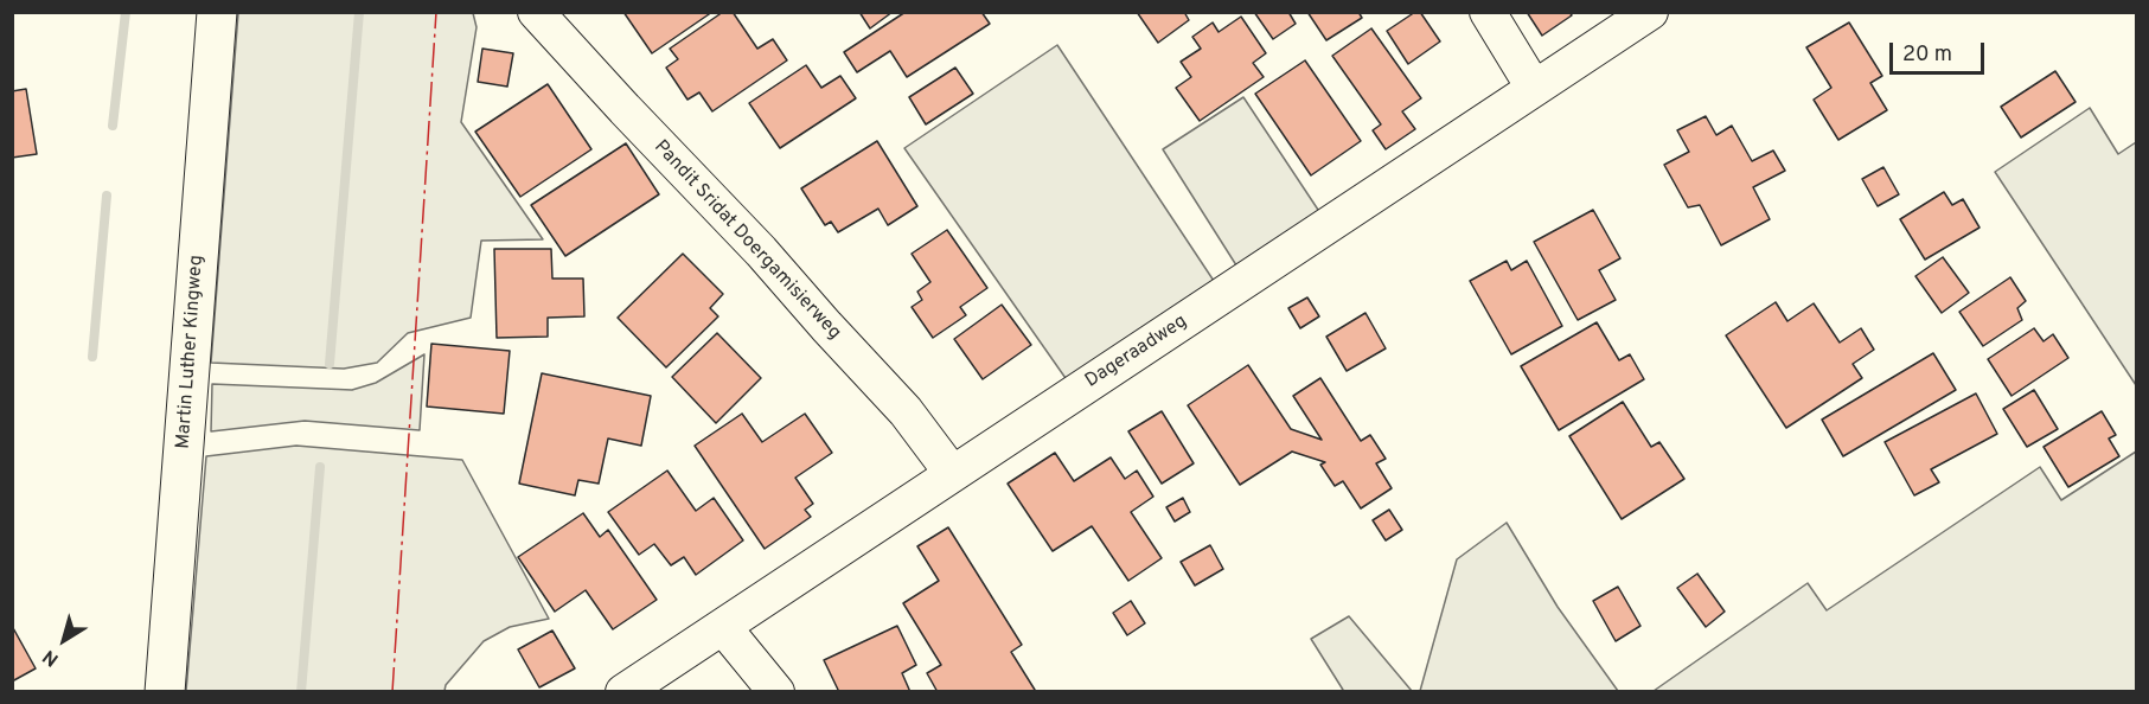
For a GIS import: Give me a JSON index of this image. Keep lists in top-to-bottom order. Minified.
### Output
{"streets":{"main road":["Martin Luther Kingweg"],"street":["Pandit Sridat Doergamisierweg","Dageraadweg"]},"crossings":[["Pandit Sridat Doergamisierweg","Dageraadweg"]],"scale_bar":"20 m","north":"bottom left"}
